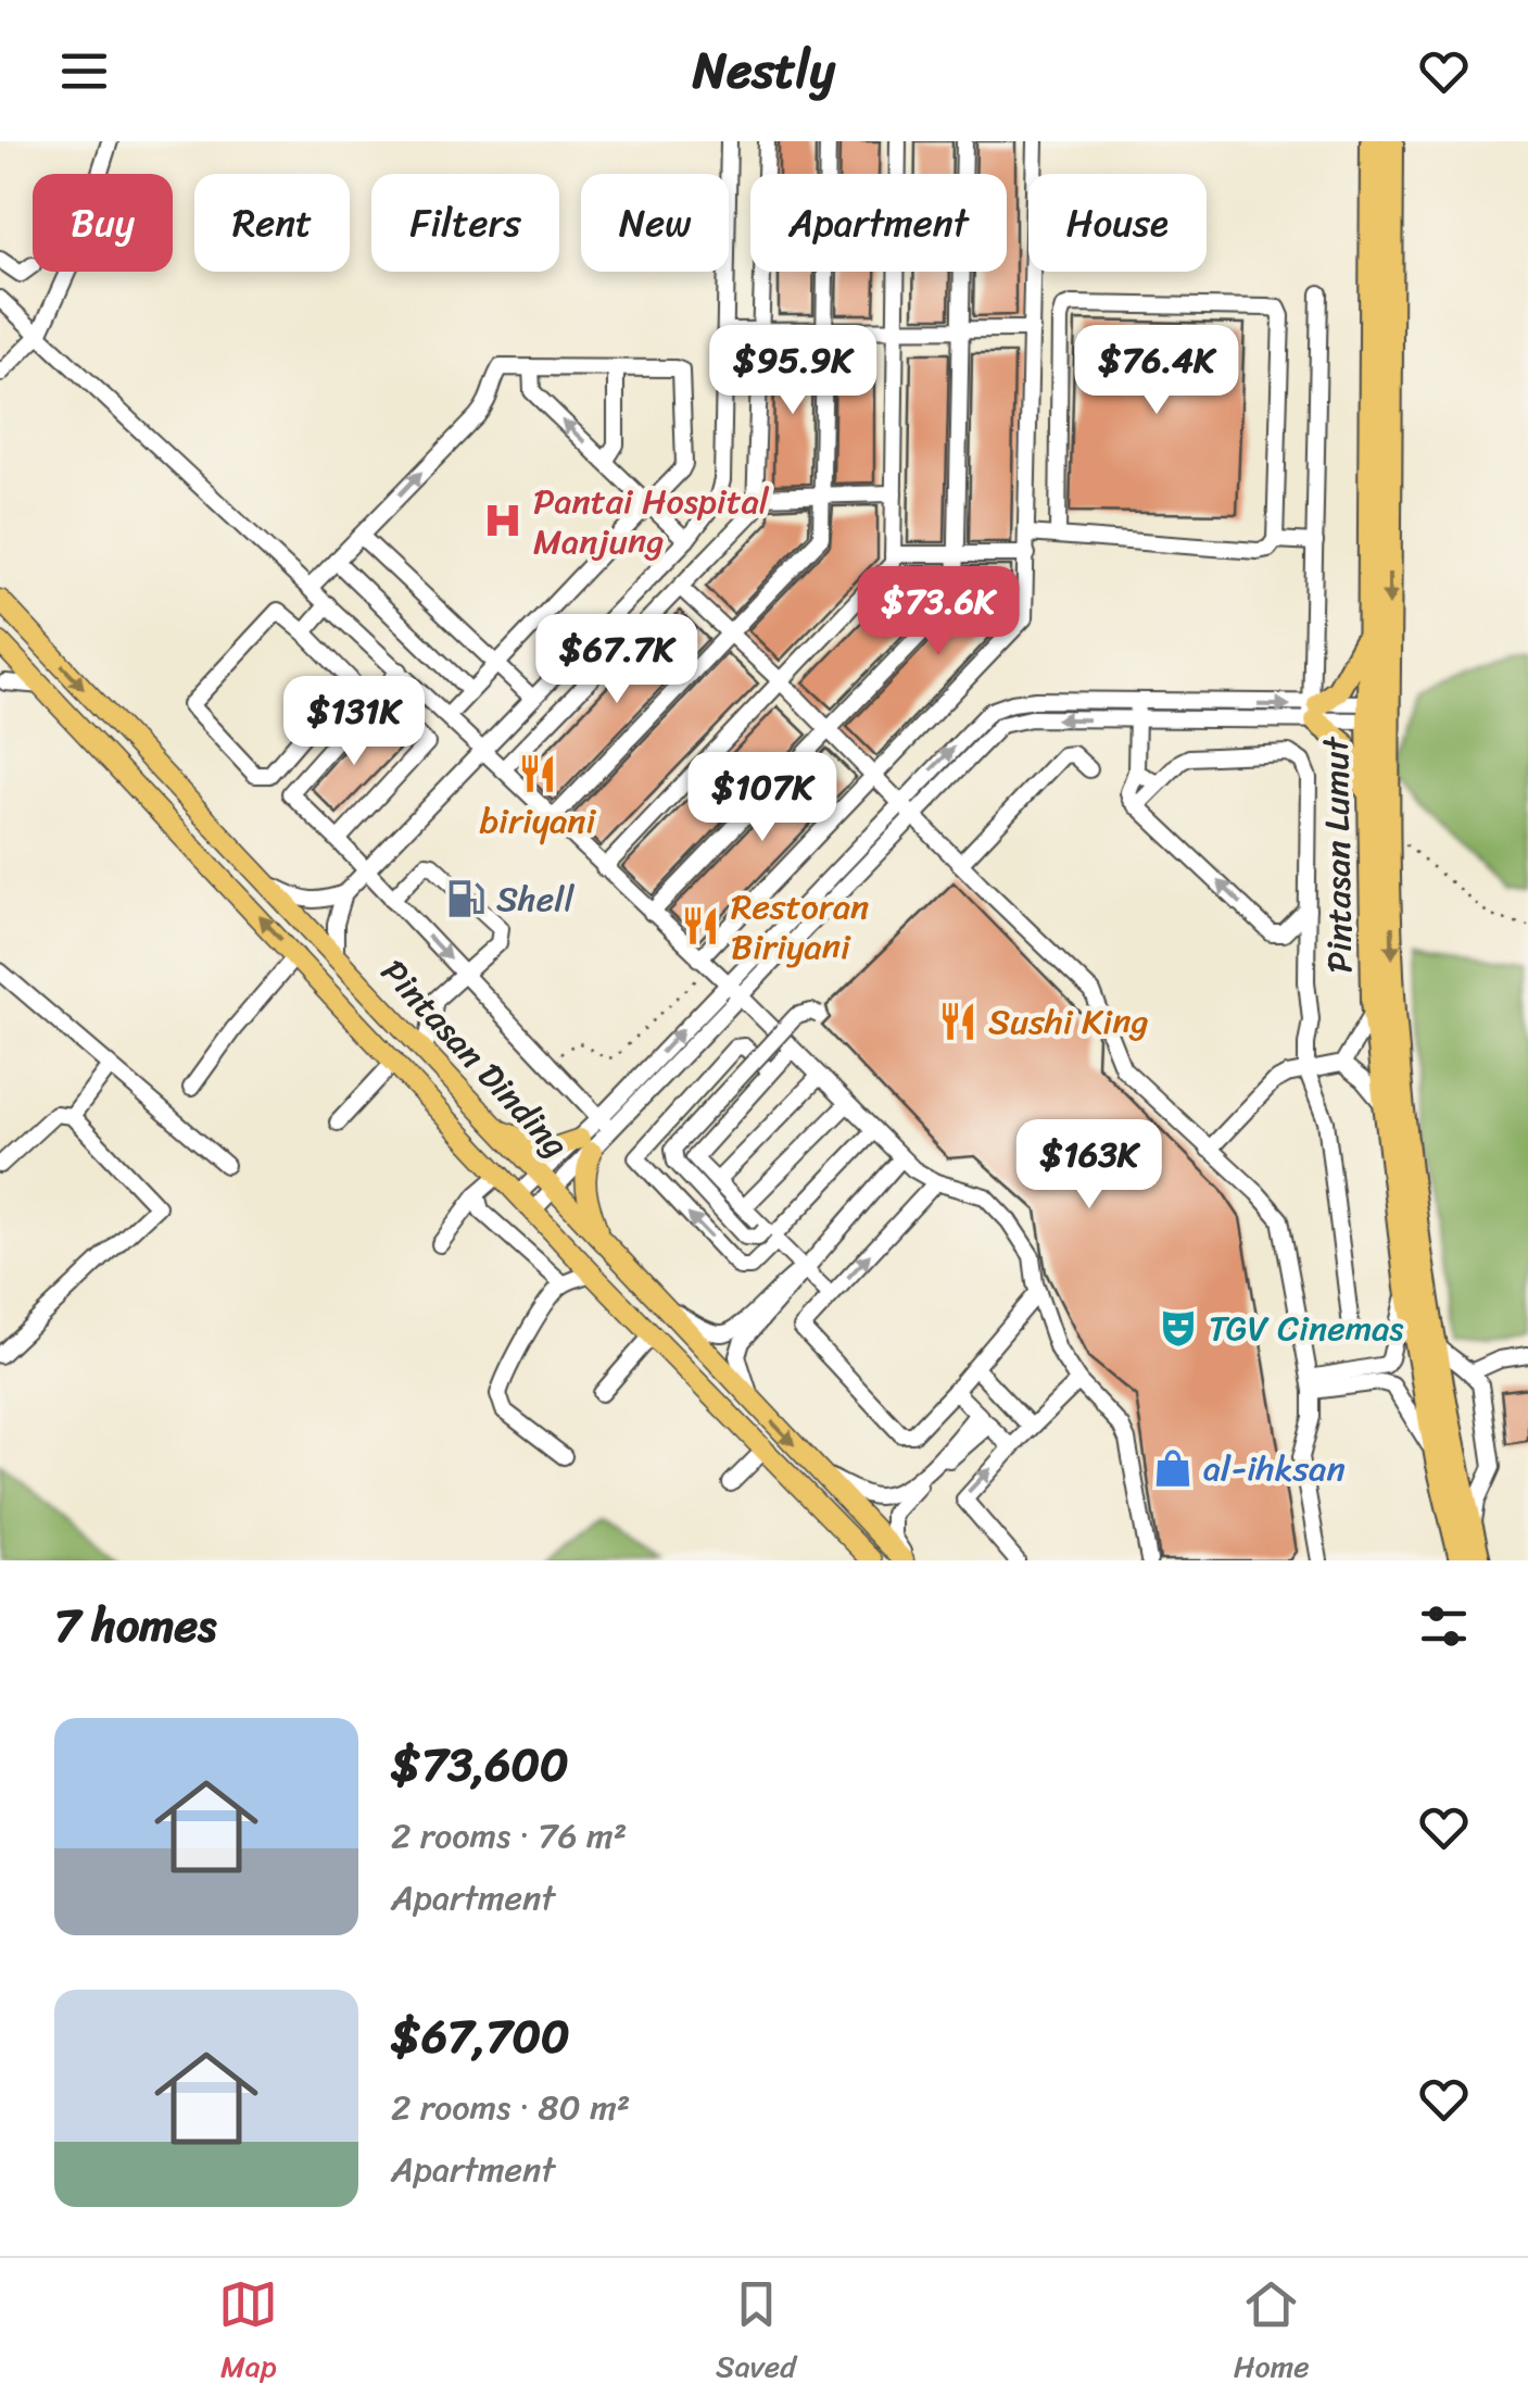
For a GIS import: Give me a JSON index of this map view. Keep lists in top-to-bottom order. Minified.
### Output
{"streets":{"highway":["Pintasan Lumut"],"main road":["Pintasan Dinding"]},"places":{"hospital":["Pantai Hospital Manjung"],"restaurant":["biriyani","Restoran Biriyani","Sushi King"],"fuel station":["Shell"],"theatre":["TGV Cinemas"],"shop":["al-ihksan"]},"page":{"header":"Nestly","chip":["Buy","Rent","Filters","New","Apartment","House"],"price":["$95.9K","$76.4K","$73.6K","$67.7K","$131K","$107K","$163K"],"heading":"7 homes","list":[{"name":"$73,600","note":"2 rooms · 76 m² · Apartment"},{"name":"$67,700","note":"2 rooms · 80 m² · Apartment"}],"tabs":["Map","Saved","Home"]}}
